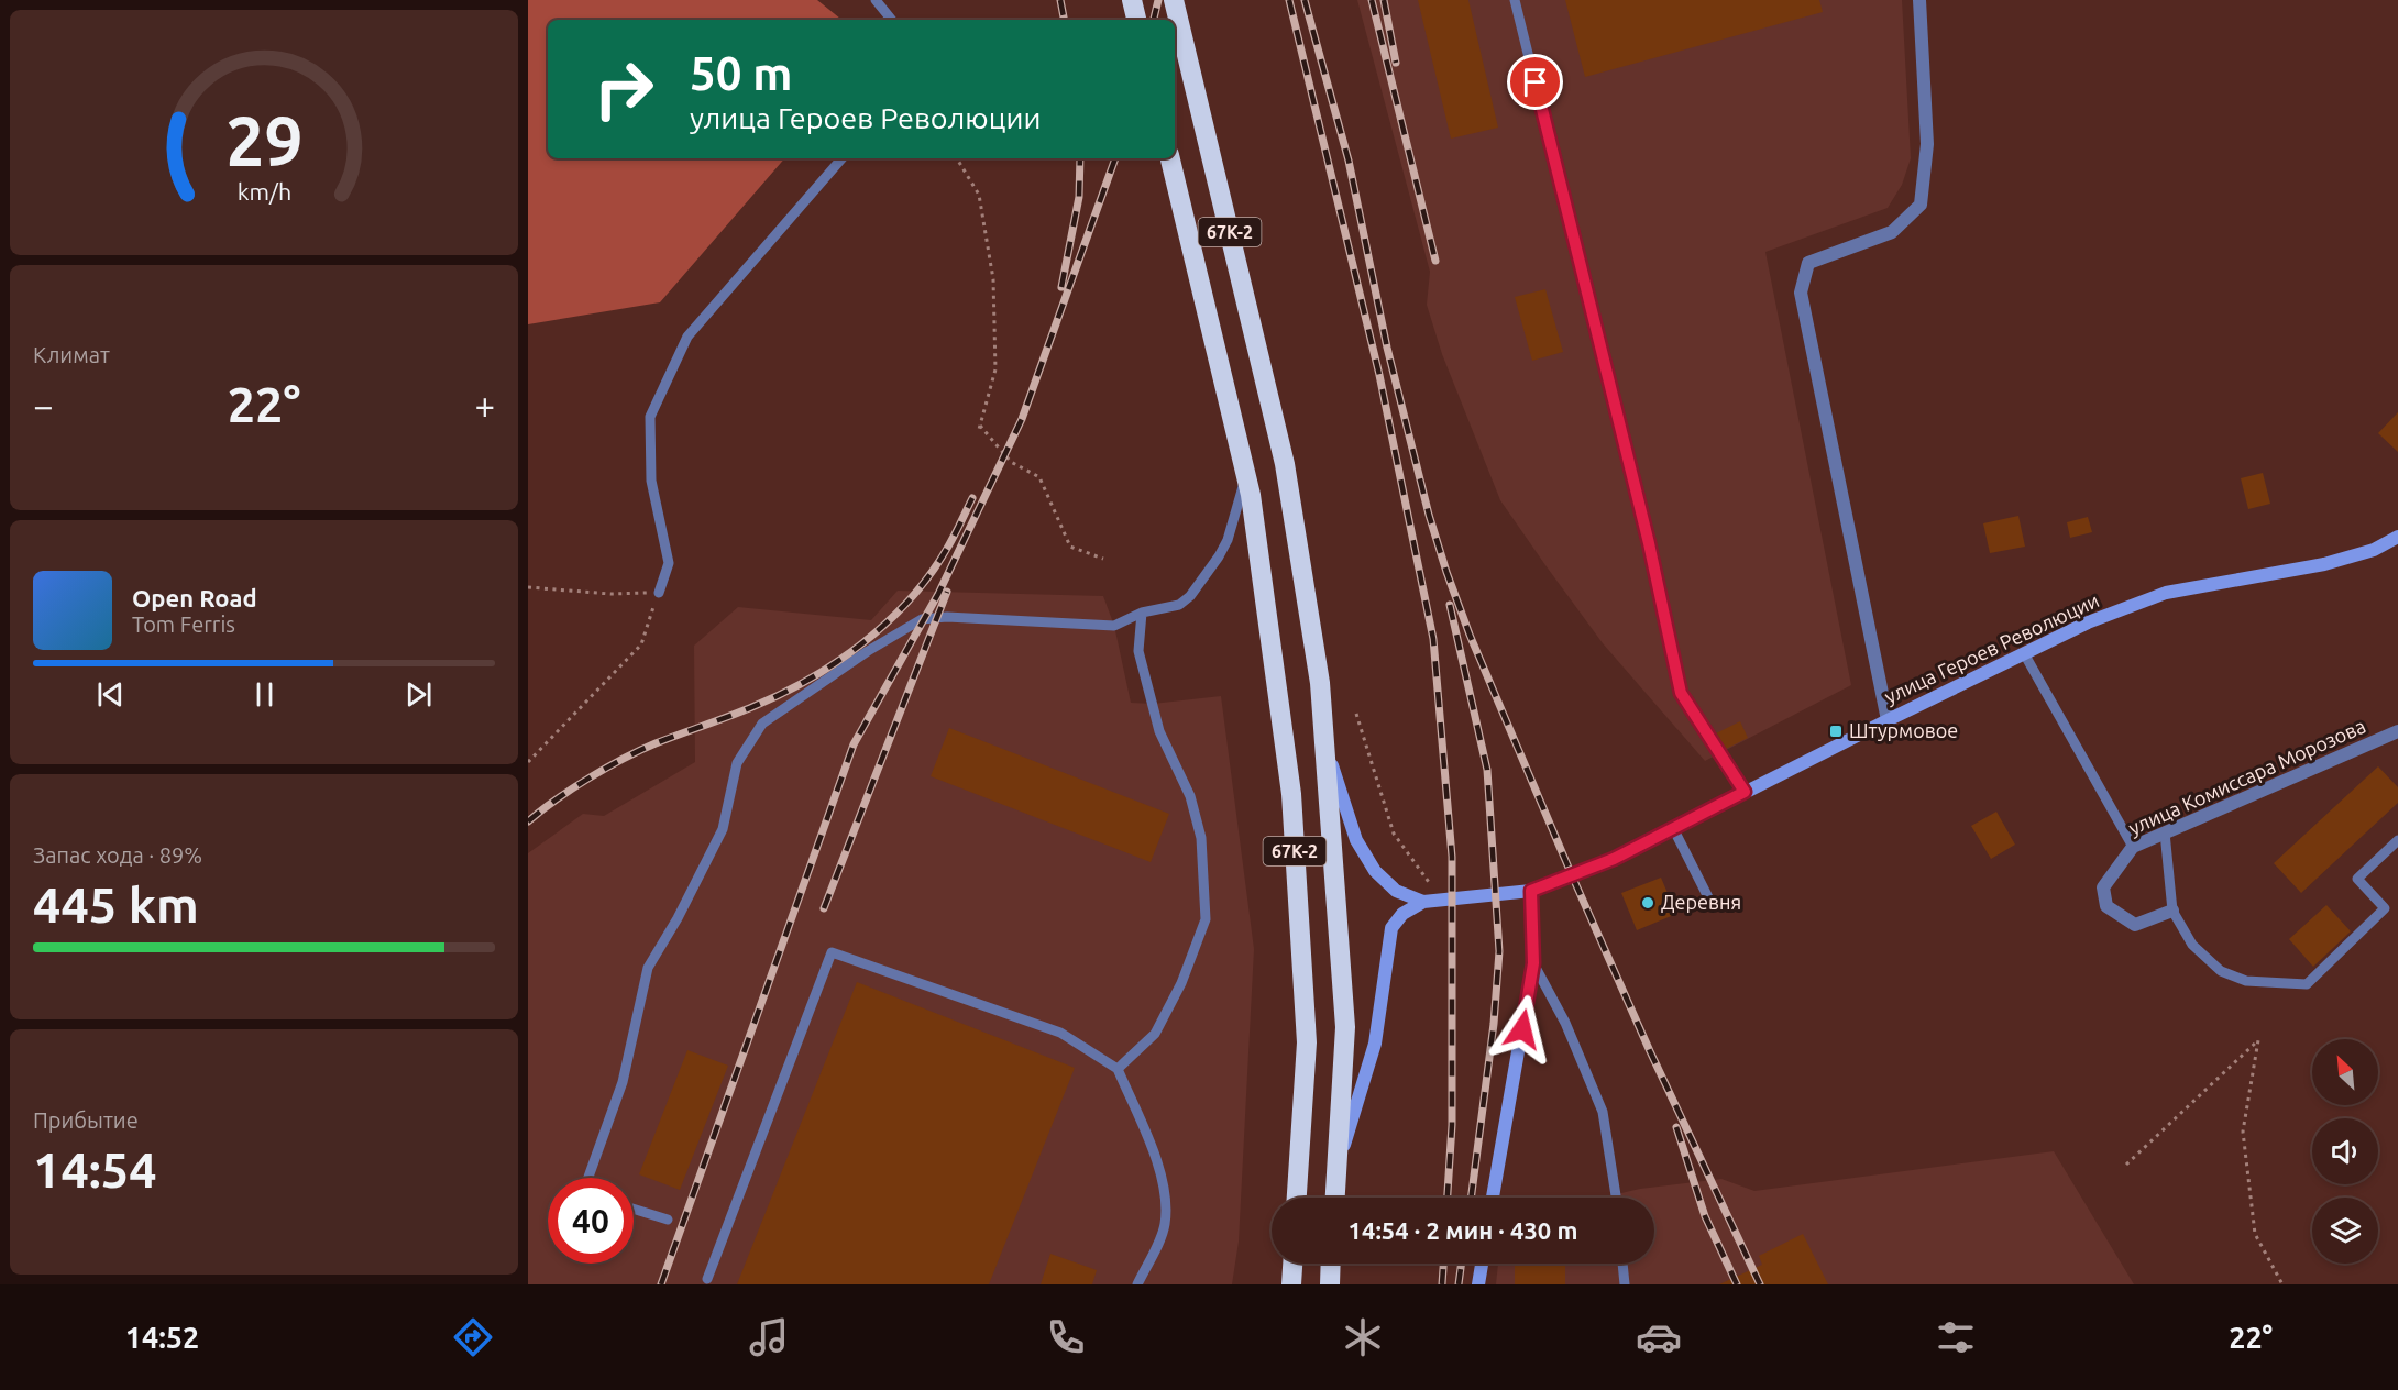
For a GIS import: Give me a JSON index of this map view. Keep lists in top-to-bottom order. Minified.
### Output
{"streets":{"highway":["67К-2"],"main road":["улица Героев Революции"],"street":["улица Комиссара Морозова"]},"crossings":[["67К-2","улица Героев Революции"]],"places":{"transit":["Штурмовое"],"other":["Деревня"]},"north":"top left","page":{"turn":["50 m","улица Героев Революции"],"tile":["Климат",["Запас хода · 89%","445 km"],["Прибытие","14:54"]],"heat":["−","22°","+"],"song":["Open Road","Tom Ferris"],"limit":"40","trip":"14:54 · 2 мин · 430 m","tabs":["14:52","22°"],"gauge":["29","km/h"]}}
